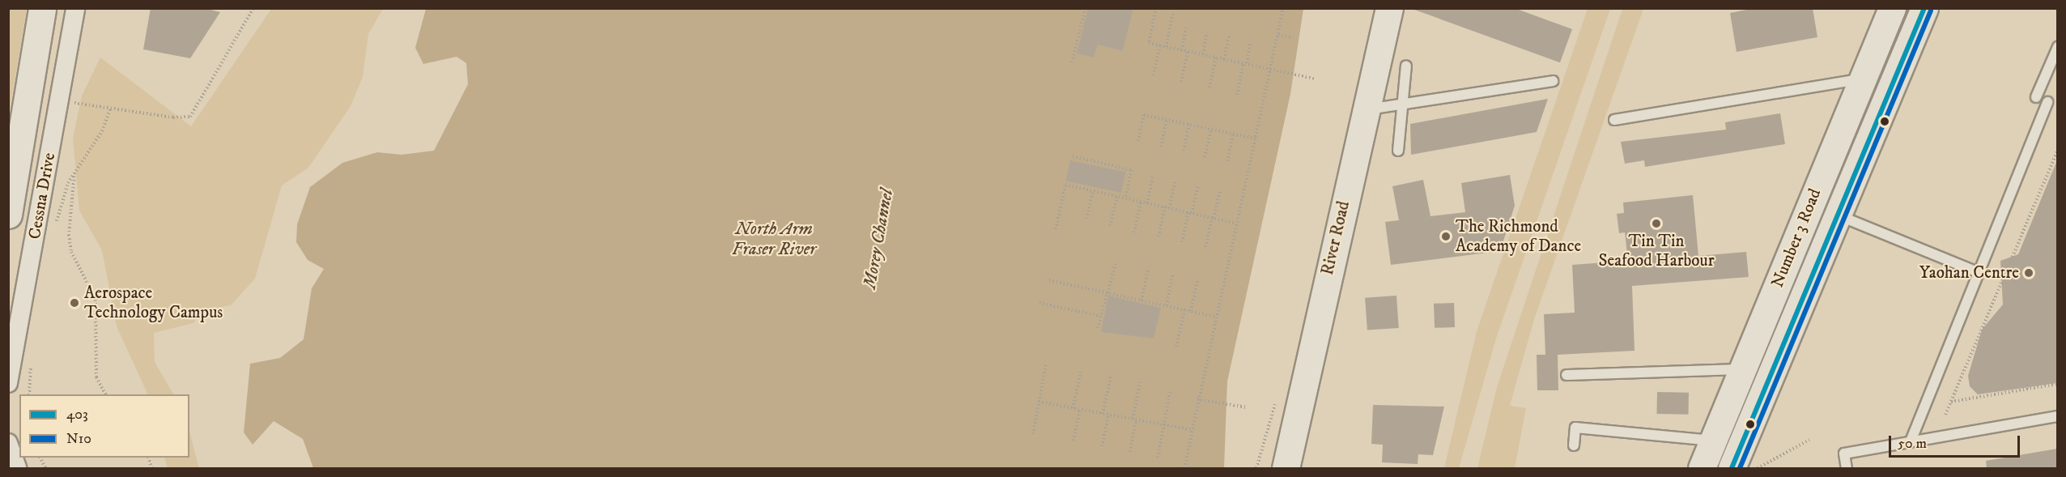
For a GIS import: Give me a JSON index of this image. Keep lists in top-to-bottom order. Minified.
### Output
{"streets":{"main road":["River Road","Number 3 Road"],"street":["Cessna Drive"]},"water":["North Arm Fraser River","Morey Channel"],"places":["Tin Tin Seafood Harbour","The Richmond Academy of Dance","Yaohan Centre","Aerospace Technology Campus"],"lines":["transit line 403","transit line N10"],"legend":["403","N10"],"scale_bar":"50 m"}
